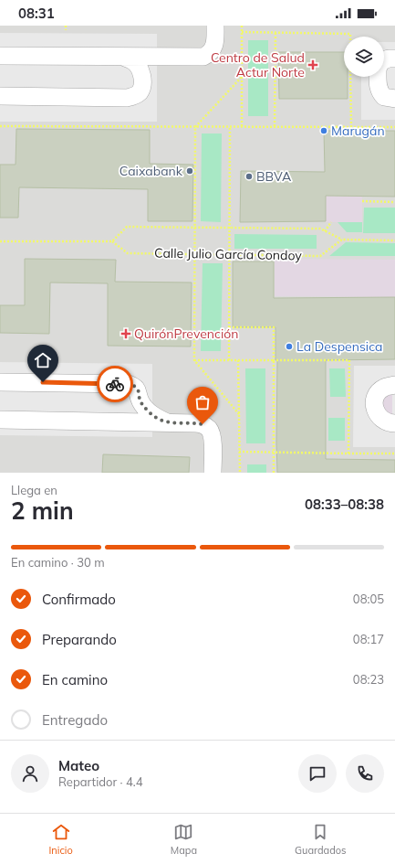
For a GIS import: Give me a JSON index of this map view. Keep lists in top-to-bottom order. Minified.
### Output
{"streets":{"path":["Calle Julio García Condoy"]},"places":{"health":["Centro de Salud Actur Norte","QuirónPrevención"],"other":["Marugán","Caixabank","BBVA","La Despensica"]},"page":{"status":"08:31","heading":["2 min","Llega en","08:33–08:38"],"panel":["Mateo","Repartidor · 4.4"],"bar":"En camino · 30 m","list":[["Confirmado","08:05"],["Preparando","08:17"],["En camino","08:23"],"Entregado"],"tabs":["Inicio","Mapa","Guardados"]}}
